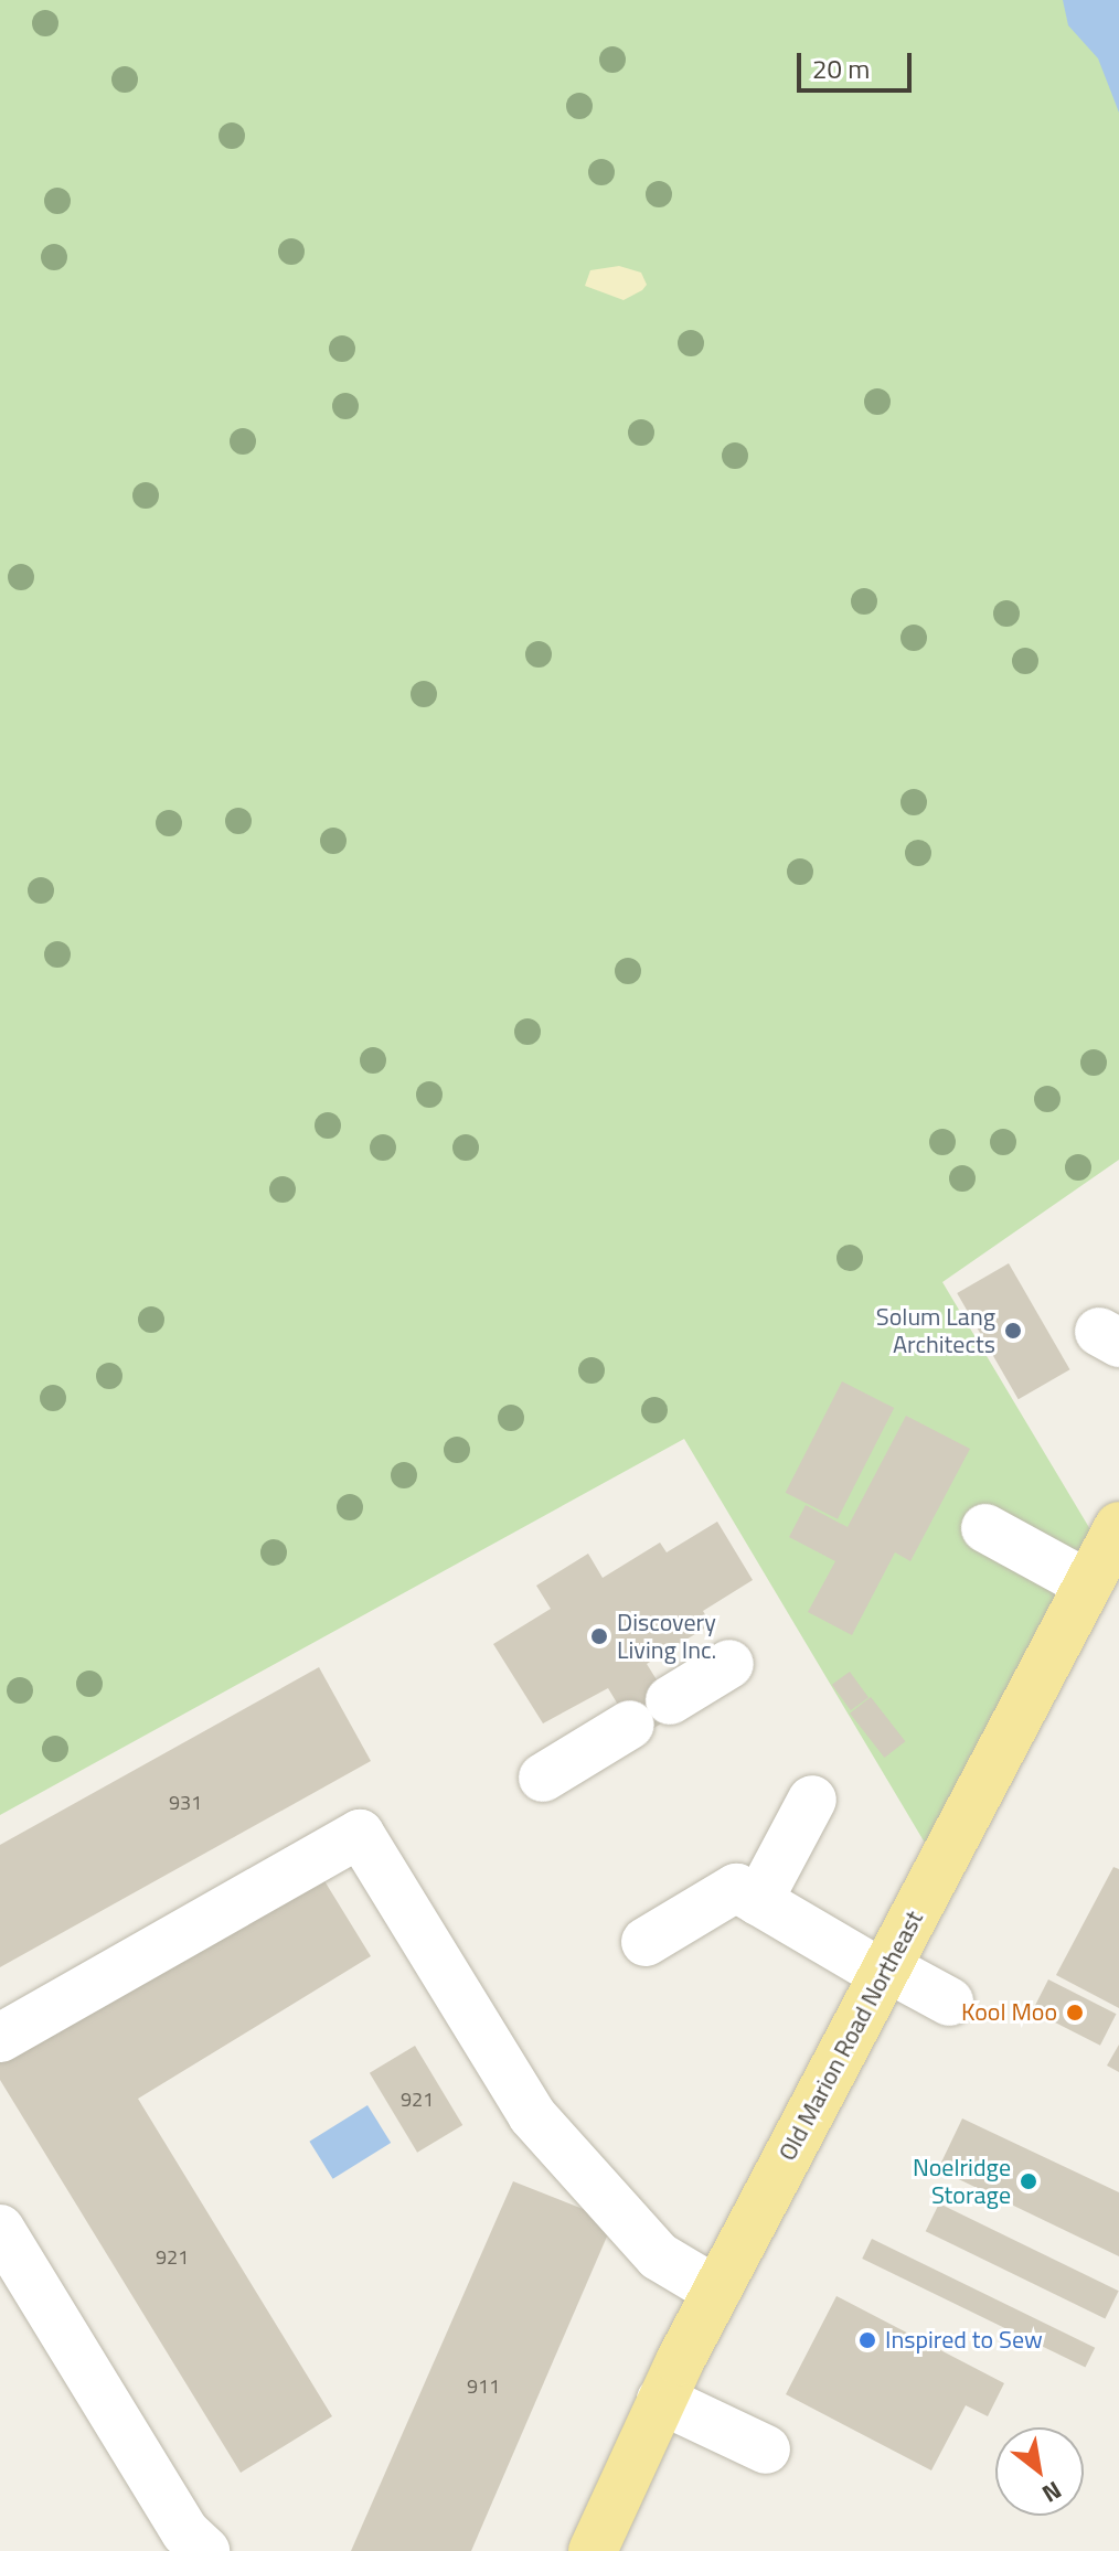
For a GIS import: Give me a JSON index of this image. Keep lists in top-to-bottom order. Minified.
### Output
{"streets":{"main road":["Old Marion Road Northeast"]},"places":["Solum Lang Architects","Discovery Living Inc.","Kool Moo","Noelridge Storage","Inspired to Sew"],"house_numbers":["931","921","921","911"],"scale_bar":"20 m","north":"bottom right"}
